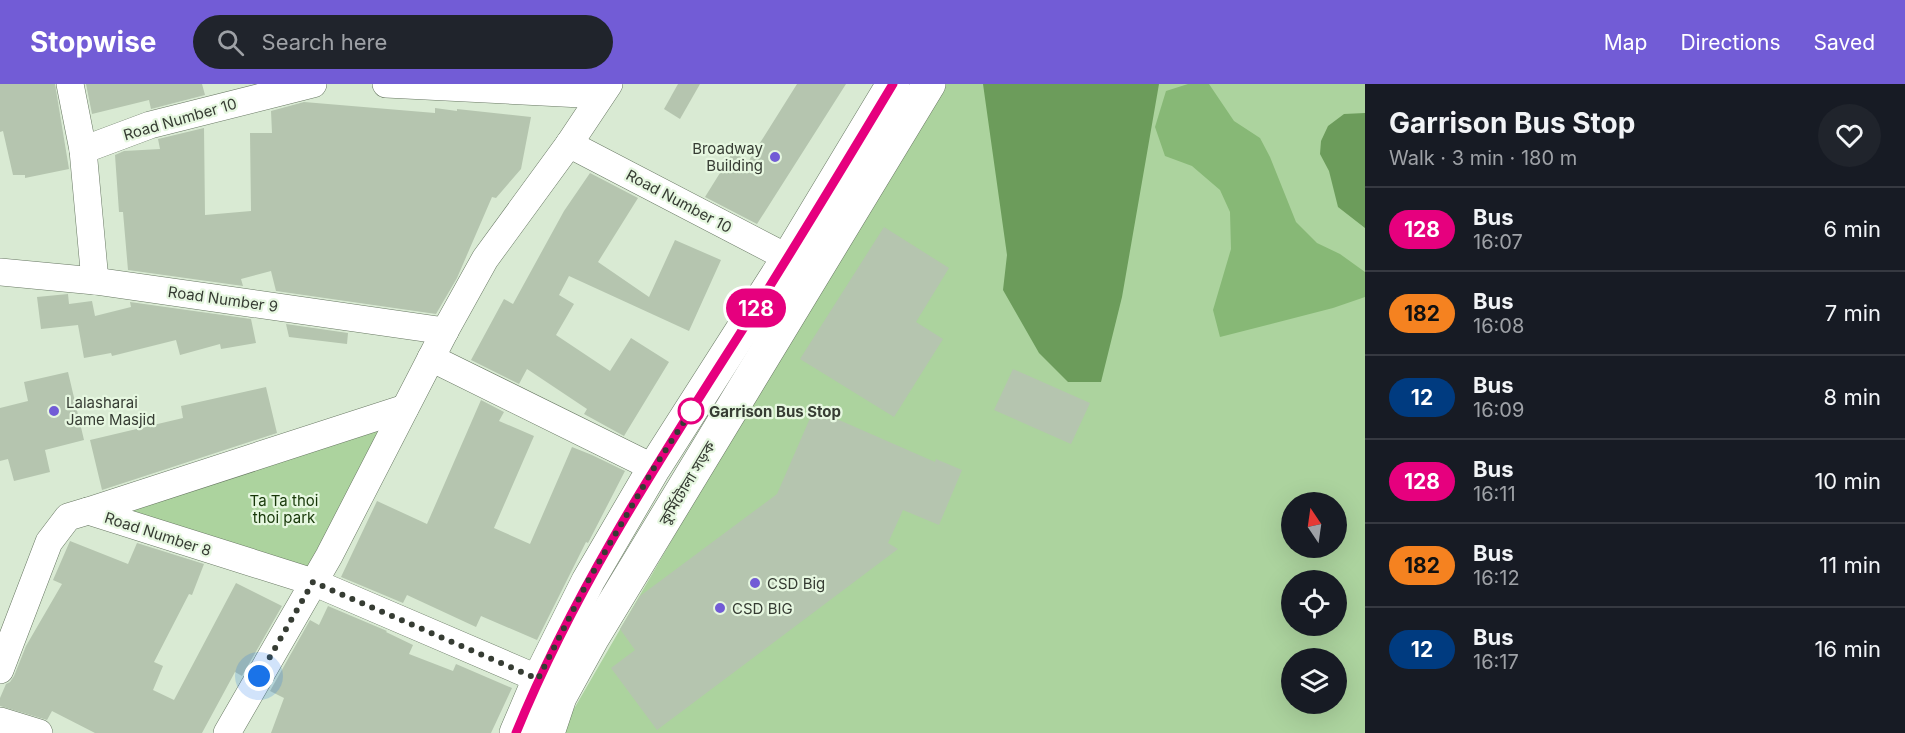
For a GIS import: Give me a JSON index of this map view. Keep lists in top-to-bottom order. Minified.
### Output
{"streets":{"main road":["কুর্মিটোলা সড়ক"],"street":["Road Number 10","Road Number 9","Road Number 8"]},"parks":["Ta Ta thoi thoi park"],"places":["Broadway Building","Lalasharai Jame Masjid","Garrison Bus Stop","CSD Big","CSD BIG"],"lines":["bus line 128"],"north":"top","page":{"header":"Stopwise","search":"Search here","nav":["Map","Directions","Saved"],"on_map":"128","heading":["Garrison Bus Stop","Walk · 3 min · 180 m"],"list":[{"mark":"128","name":"Bus","note":"16:07","value":"6 min"},{"mark":"182","name":"Bus","note":"16:08","value":"7 min"},{"mark":"12","name":"Bus","note":"16:09","value":"8 min"},{"mark":"128","name":"Bus","note":"16:11","value":"10 min"},{"mark":"182","name":"Bus","note":"16:12","value":"11 min"},{"mark":"12","name":"Bus","note":"16:17","value":"16 min"}]}}
